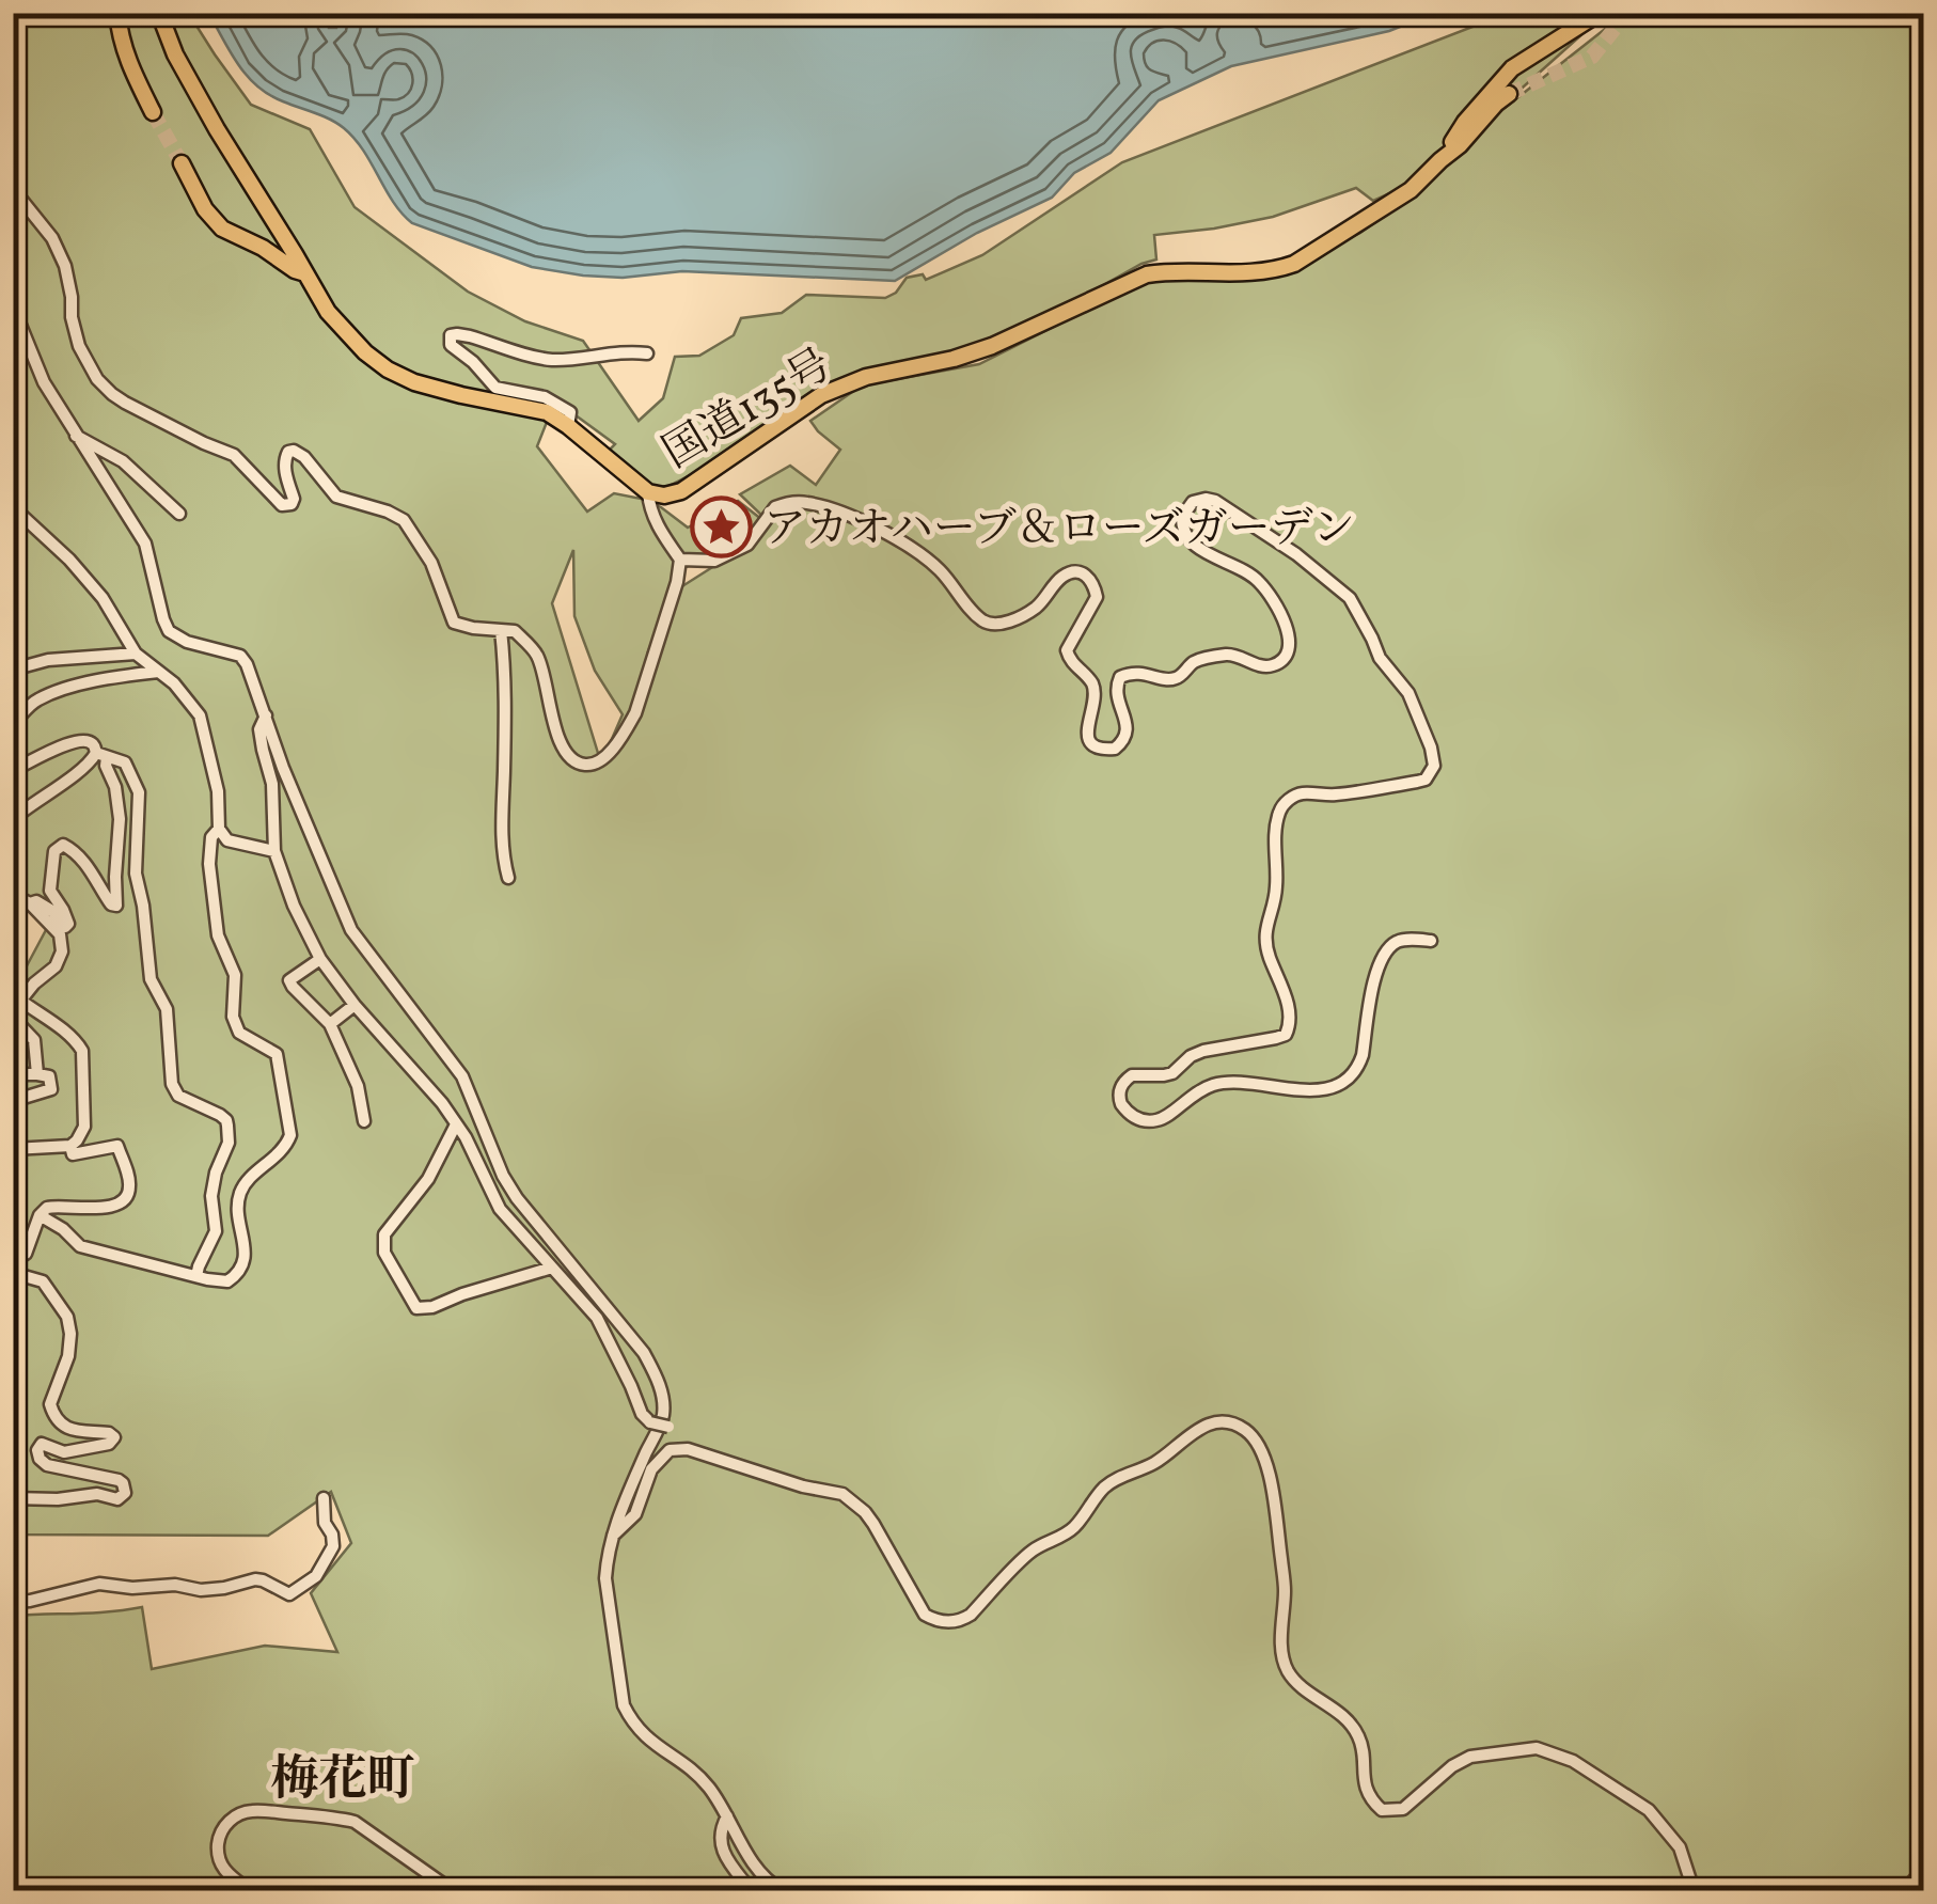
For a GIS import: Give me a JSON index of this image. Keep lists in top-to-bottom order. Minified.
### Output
{"streets":{"highway":["国道135号"]},"districts":["梅花町"],"places":{"place":["アカオハーブ＆ローズガーデン"]}}
